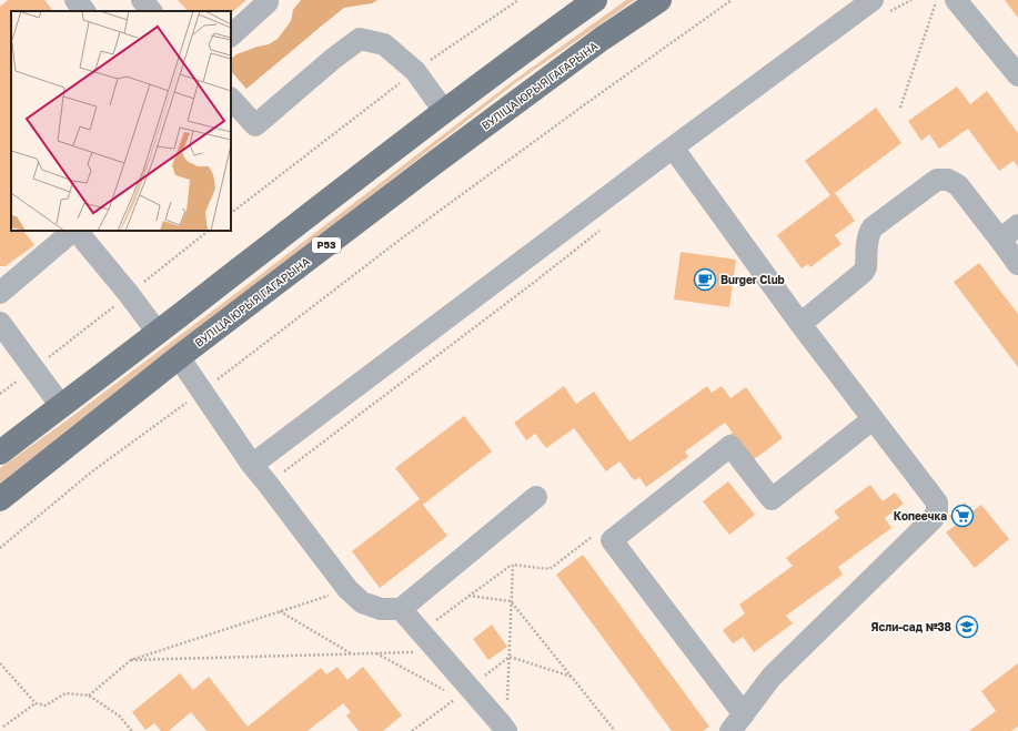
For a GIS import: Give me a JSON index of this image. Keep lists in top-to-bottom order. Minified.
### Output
{"streets":{"main road":["ВУЛІЦА ЮРЫЯ ГАГАРЫНА","Р53"]},"places":{"cafe":["Burger Club"],"supermarket":["Копеечка"],"school or university":["Ясли-сад №38"]}}
